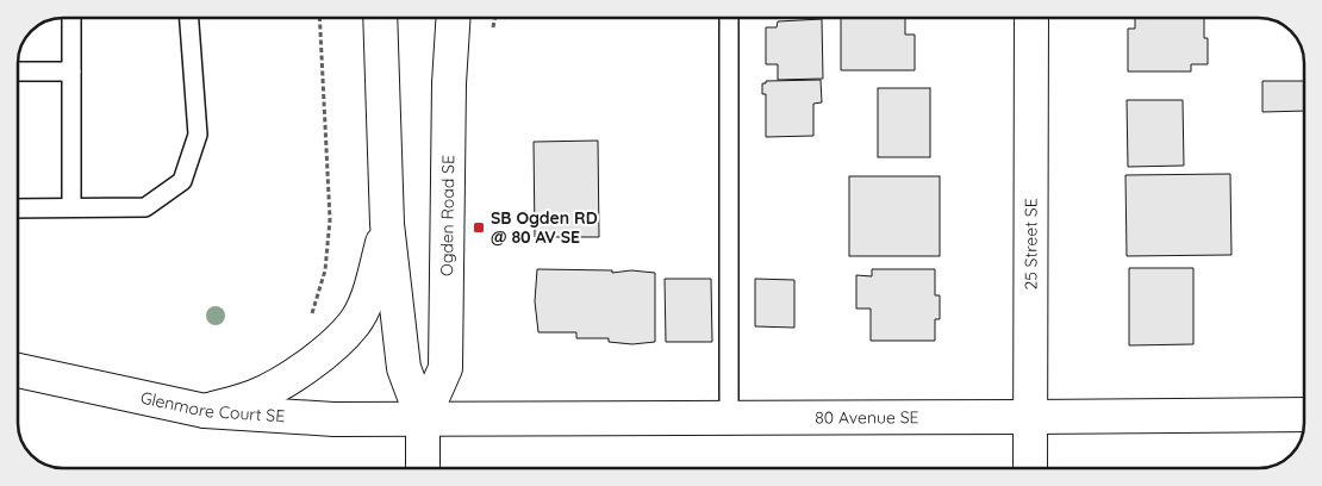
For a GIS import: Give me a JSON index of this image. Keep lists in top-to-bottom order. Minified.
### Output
{"streets":{"street":["Ogden Road SE","25 Street SE","Glenmore Court SE","80 Avenue SE"]},"crossings":[["Ogden Road SE","Glenmore Court SE"],["Ogden Road SE","80 Avenue SE"],["25 Street SE","80 Avenue SE"],["Glenmore Court SE","80 Avenue SE"]],"places":{"transit":["SB Ogden RD @ 80 AV SE"]}}
